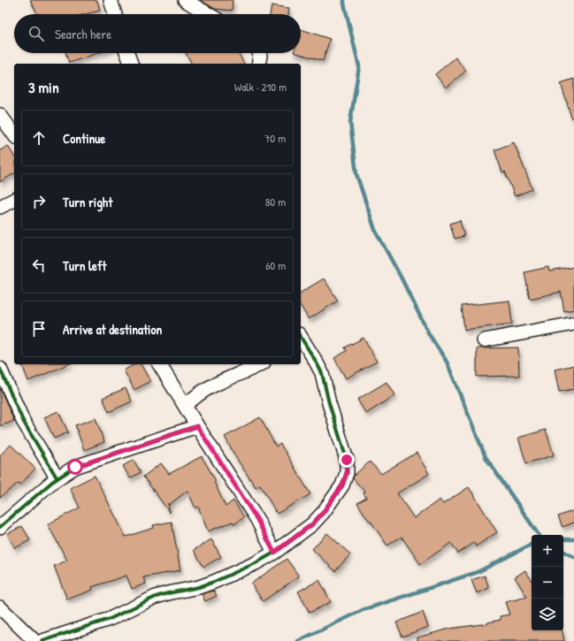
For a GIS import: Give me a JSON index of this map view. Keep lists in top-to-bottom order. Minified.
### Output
{"page":{"search":"Search here","heading":["3 min","Walk · 210 m"],"list":[["Continue","70 m"],["Turn right","80 m"],["Turn left","60 m"],"Arrive at destination"],"map_buttons":["+","−"]}}
